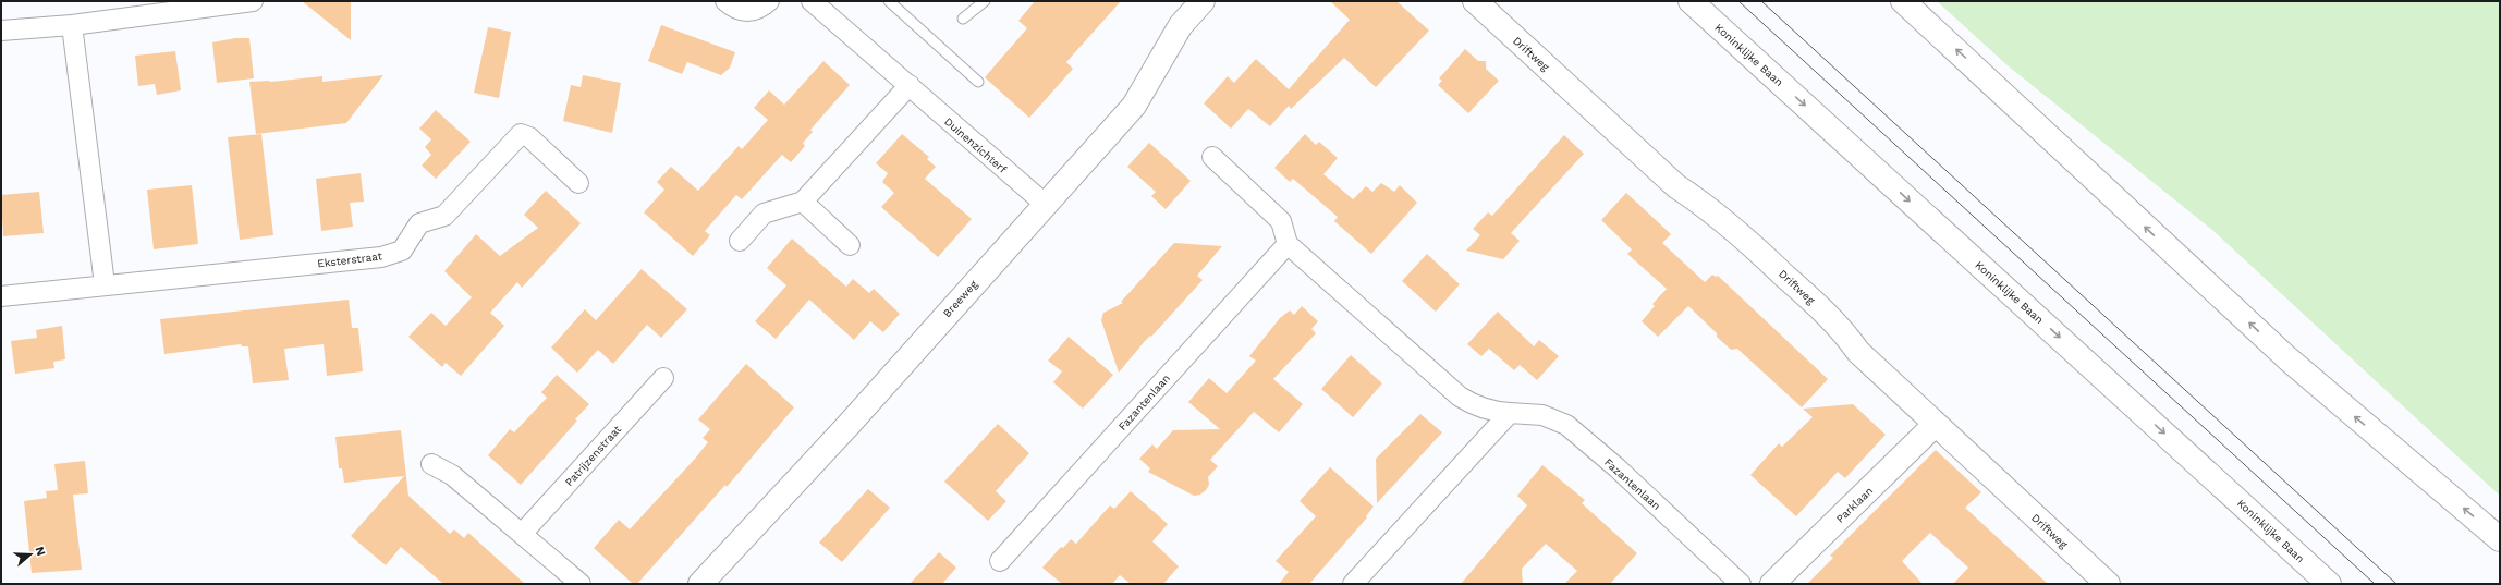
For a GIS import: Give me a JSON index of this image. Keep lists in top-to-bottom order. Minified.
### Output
{"streets":{"street":["Driftweg","Koninklijke Baan","Duinenzichterf","Eksterstraat","Breeweg","Fazantenlaan","Patrijzenstraat","Parklaan"]},"crossings":[["Driftweg","Parklaan"],["Duinenzichterf","Breeweg"]],"north":"right"}
